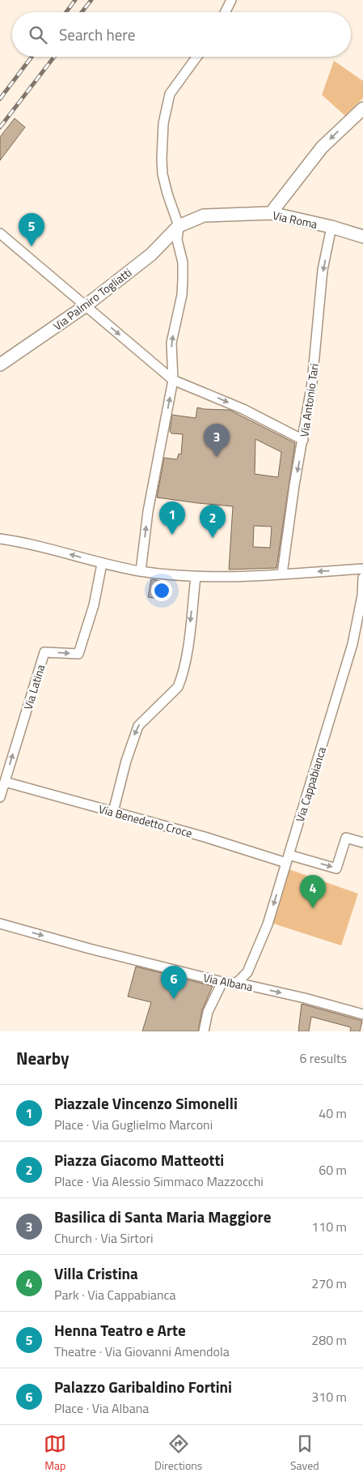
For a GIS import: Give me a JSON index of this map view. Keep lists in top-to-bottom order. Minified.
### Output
{"streets":{"street":["Via Roma","Via Palmiro Togliatti","Via Antonio Tari","Via Latina","Via Cappabianca","Via Benedetto Croce","Via Albana"]},"crossings":[["Via Roma","Via Palmiro Togliatti"],["Via Roma","Via Antonio Tari"],["Via Latina","Via Benedetto Croce"],["Via Cappabianca","Via Benedetto Croce"],["Via Cappabianca","Via Albana"]],"one_way":["Via Antonio Tari","Via Latina","Via Albana"],"page":{"search":"Search here","pins":["5","3","1","2","4","6"],"heading":["Nearby","6 results"],"list":[{"mark":"1","name":"Piazzale Vincenzo Simonelli","note":"Place · Via Guglielmo Marconi","value":"40 m"},{"mark":"2","name":"Piazza Giacomo Matteotti","note":"Place · Via Alessio Simmaco Mazzocchi","value":"60 m"},{"mark":"3","name":"Basilica di Santa Maria Maggiore","note":"Church · Via Sirtori","value":"110 m"},{"mark":"4","name":"Villa Cristina","note":"Park · Via Cappabianca","value":"270 m"},{"mark":"5","name":"Henna Teatro e Arte","note":"Theatre · Via Giovanni Amendola","value":"280 m"},{"mark":"6","name":"Palazzo Garibaldino Fortini","note":"Place · Via Albana","value":"310 m"}],"nav":["Map","Directions","Saved"]}}
